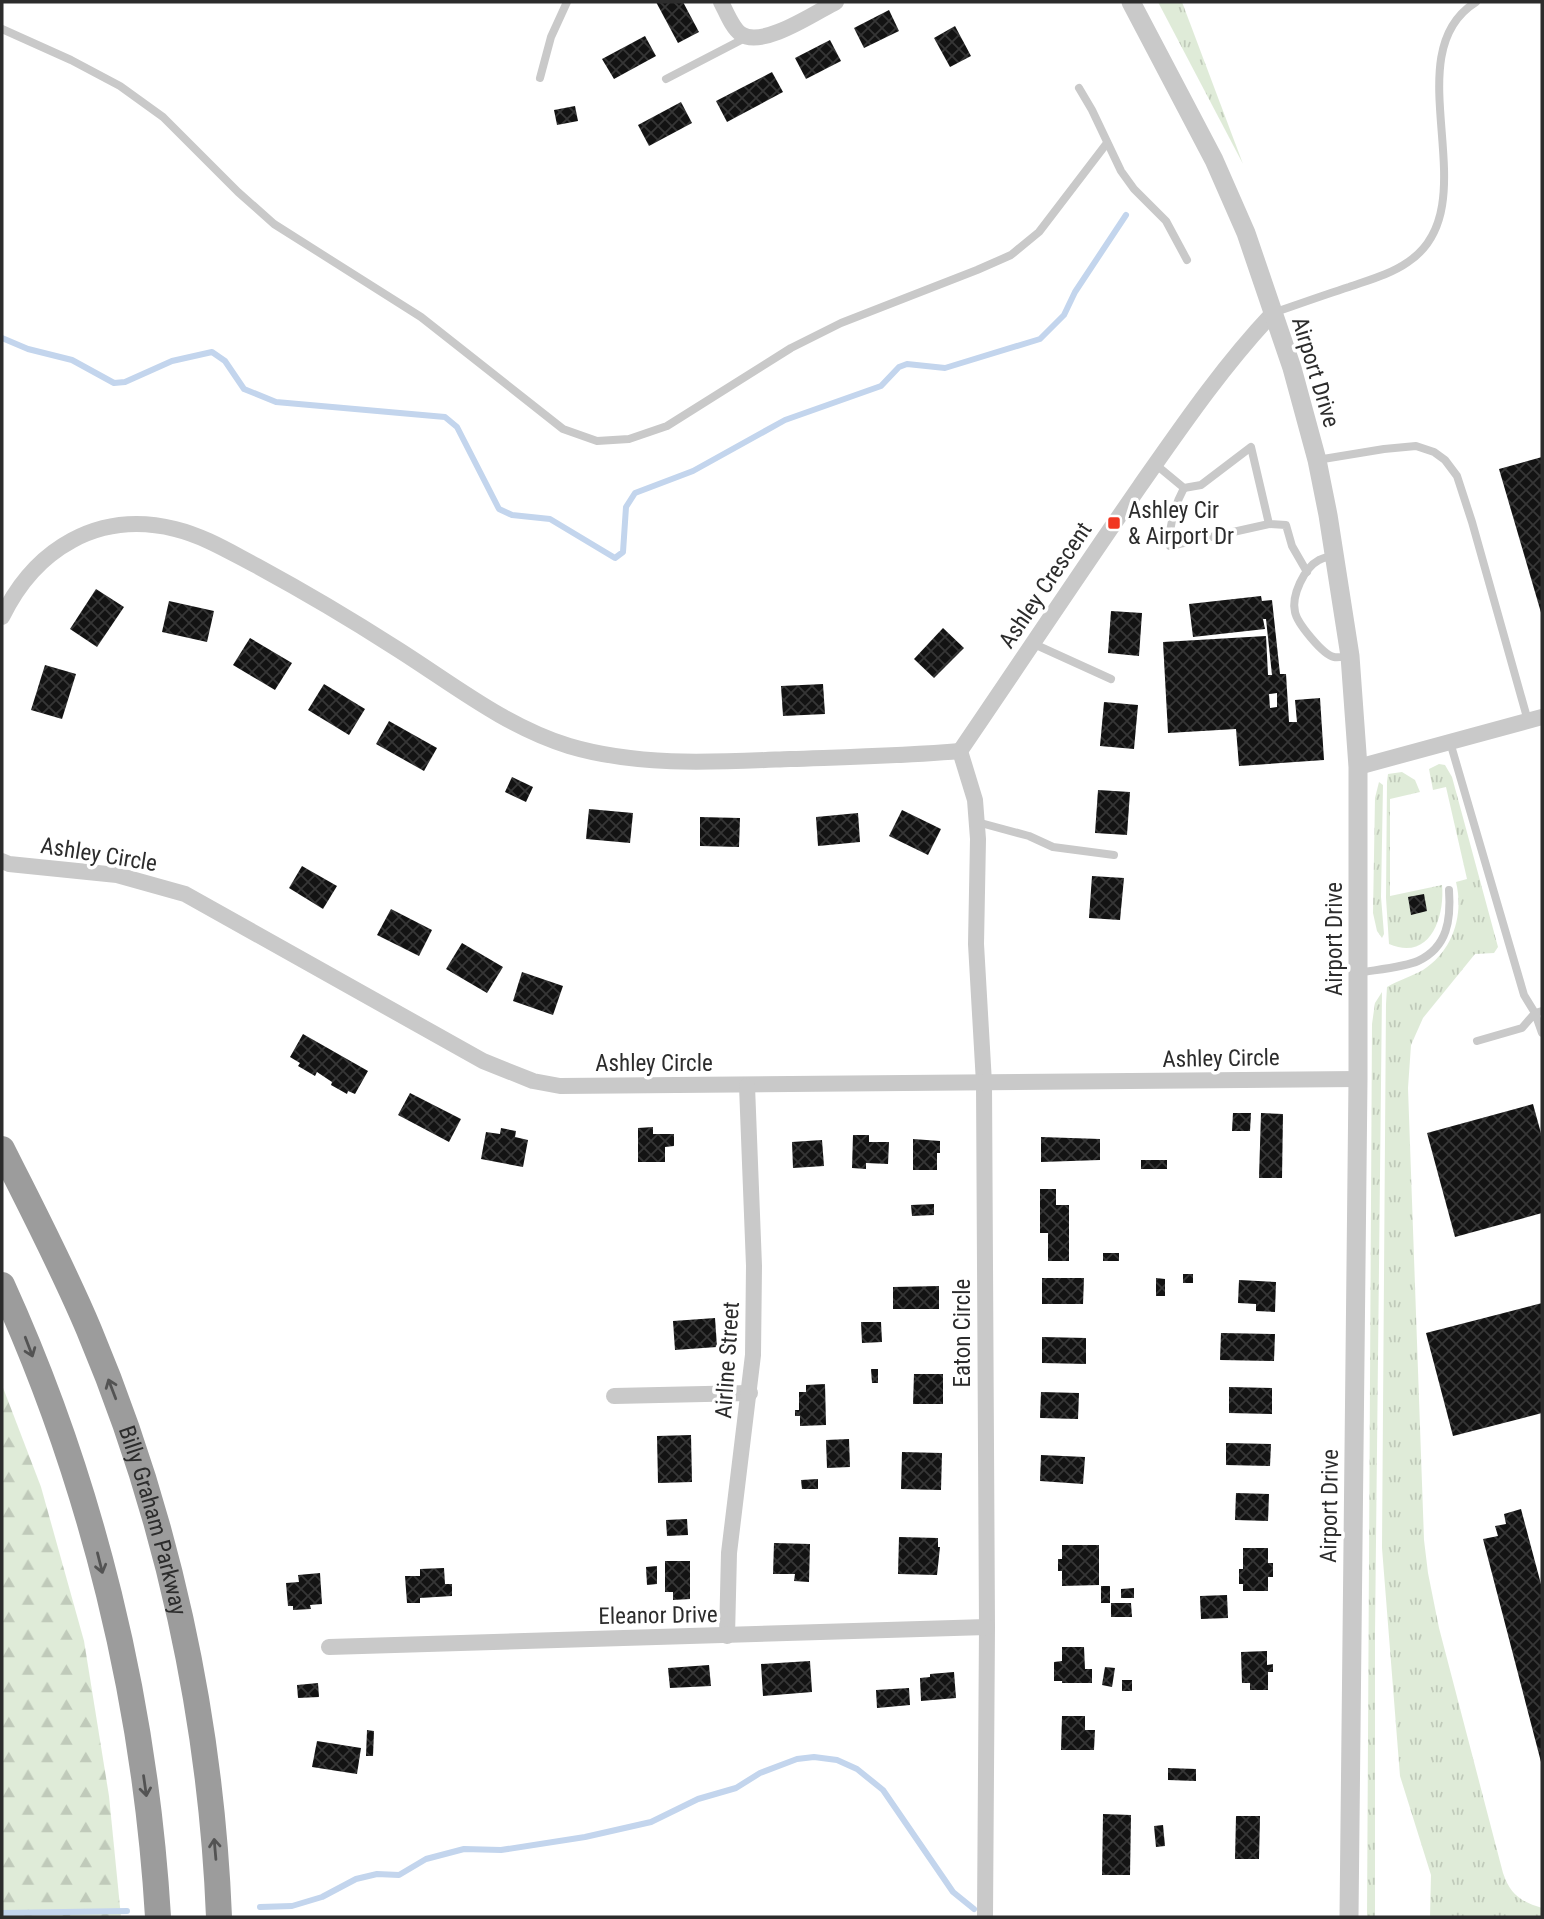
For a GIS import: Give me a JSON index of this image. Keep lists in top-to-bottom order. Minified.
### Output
{"streets":{"highway":["Billy Graham Parkway"],"street":["Airport Drive","Ashley Crescent","Ashley Circle","Eaton Circle","Airline Street","Eleanor Drive"]},"crossings":[["Airport Drive","Ashley Crescent"],["Airport Drive","Ashley Circle"],["Ashley Crescent","Eaton Circle"],["Ashley Circle","Eaton Circle"],["Ashley Circle","Airline Street"],["Eaton Circle","Eleanor Drive"],["Airline Street","Eleanor Drive"]],"places":{"transit":["Ashley Cir & Airport Dr"]}}
